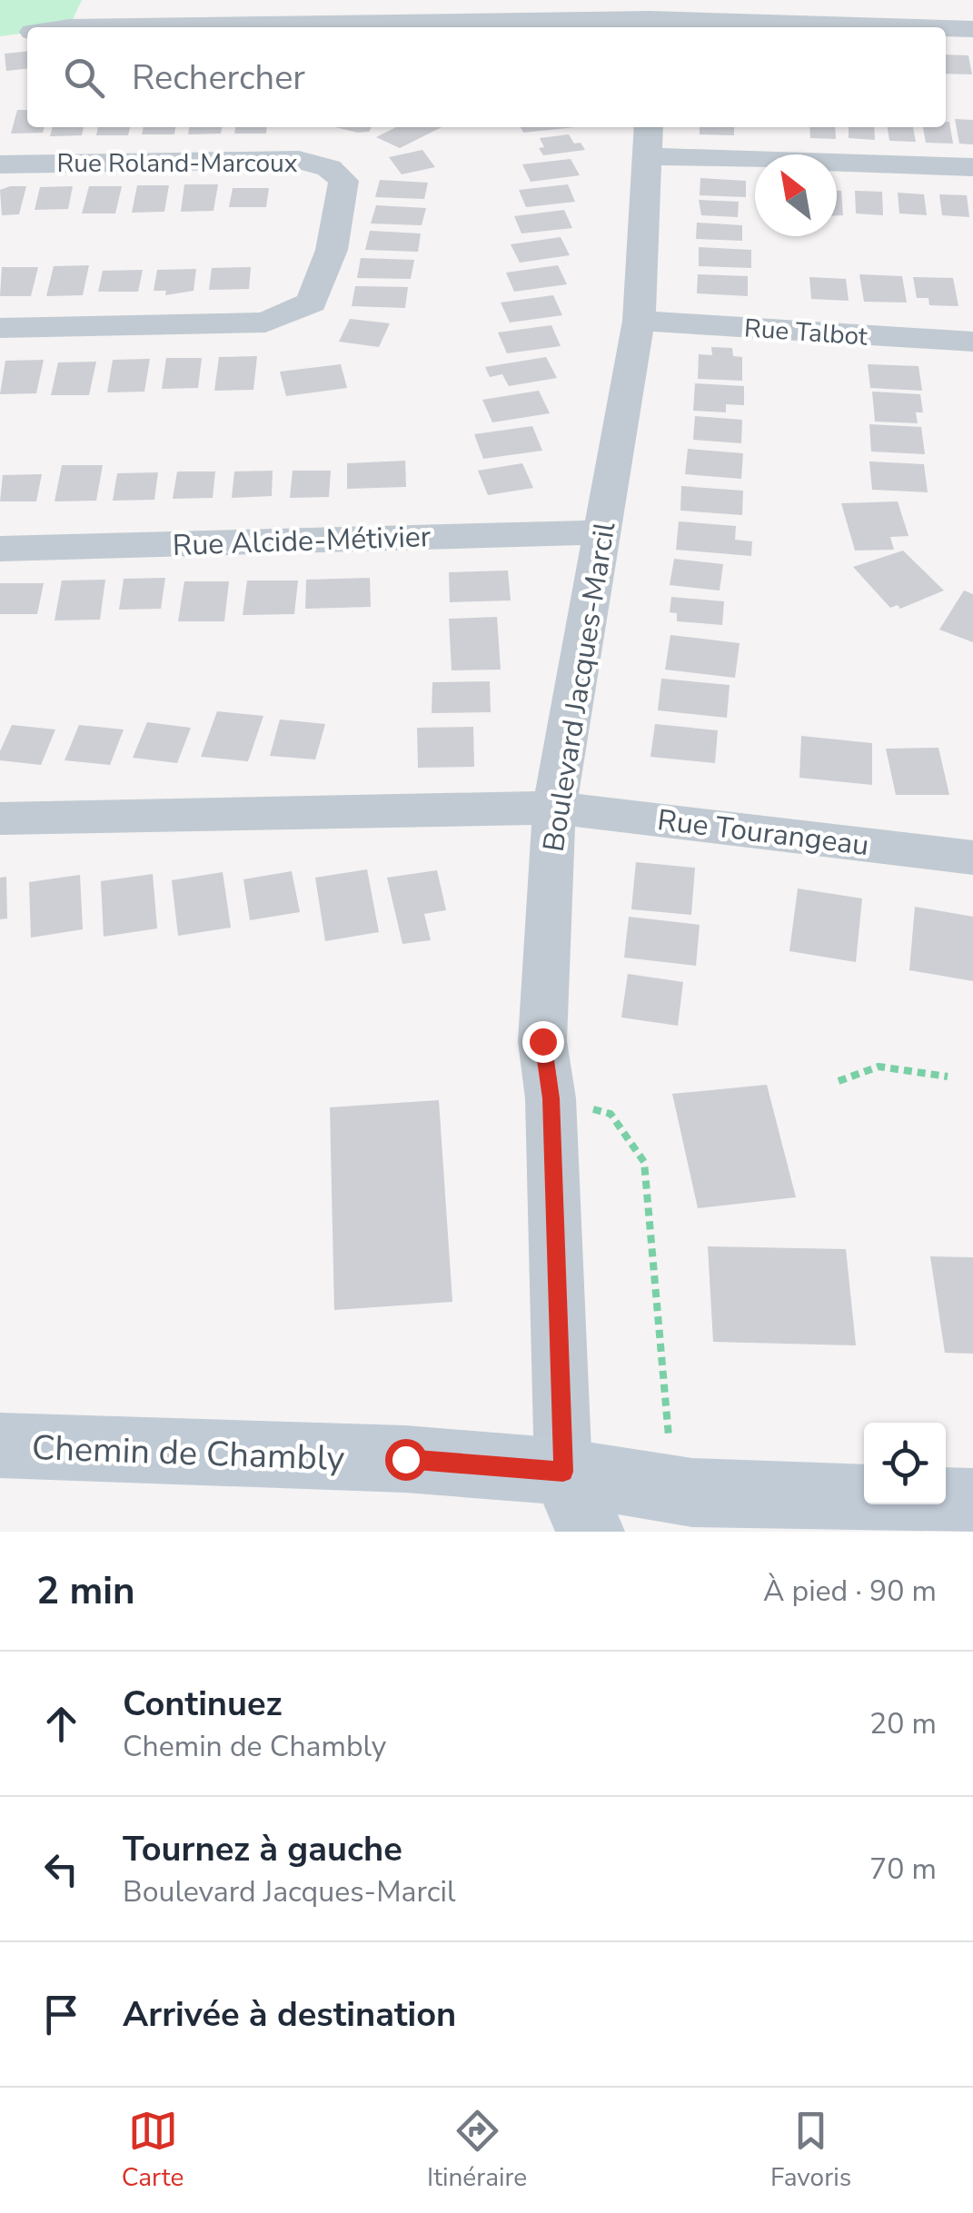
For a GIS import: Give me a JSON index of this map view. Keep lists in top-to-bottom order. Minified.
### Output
{"streets":{"street":["Rue Roland-Marcoux","Rue Talbot","Rue Alcide-Métivier","Boulevard Jacques-Marcil","Rue Tourangeau","Chemin de Chambly"]},"crossings":[["Rue Talbot","Boulevard Jacques-Marcil"],["Rue Alcide-Métivier","Boulevard Jacques-Marcil"],["Boulevard Jacques-Marcil","Rue Tourangeau"],["Boulevard Jacques-Marcil","Chemin de Chambly"]],"north":"top left","page":{"search":"Rechercher","heading":["2 min","À pied · 90 m"],"list":[["Continuez","Chemin de Chambly","20 m"],["Tournez à gauche","Boulevard Jacques-Marcil","70 m"],"Arrivée à destination"],"nav":["Carte","Itinéraire","Favoris"]}}
